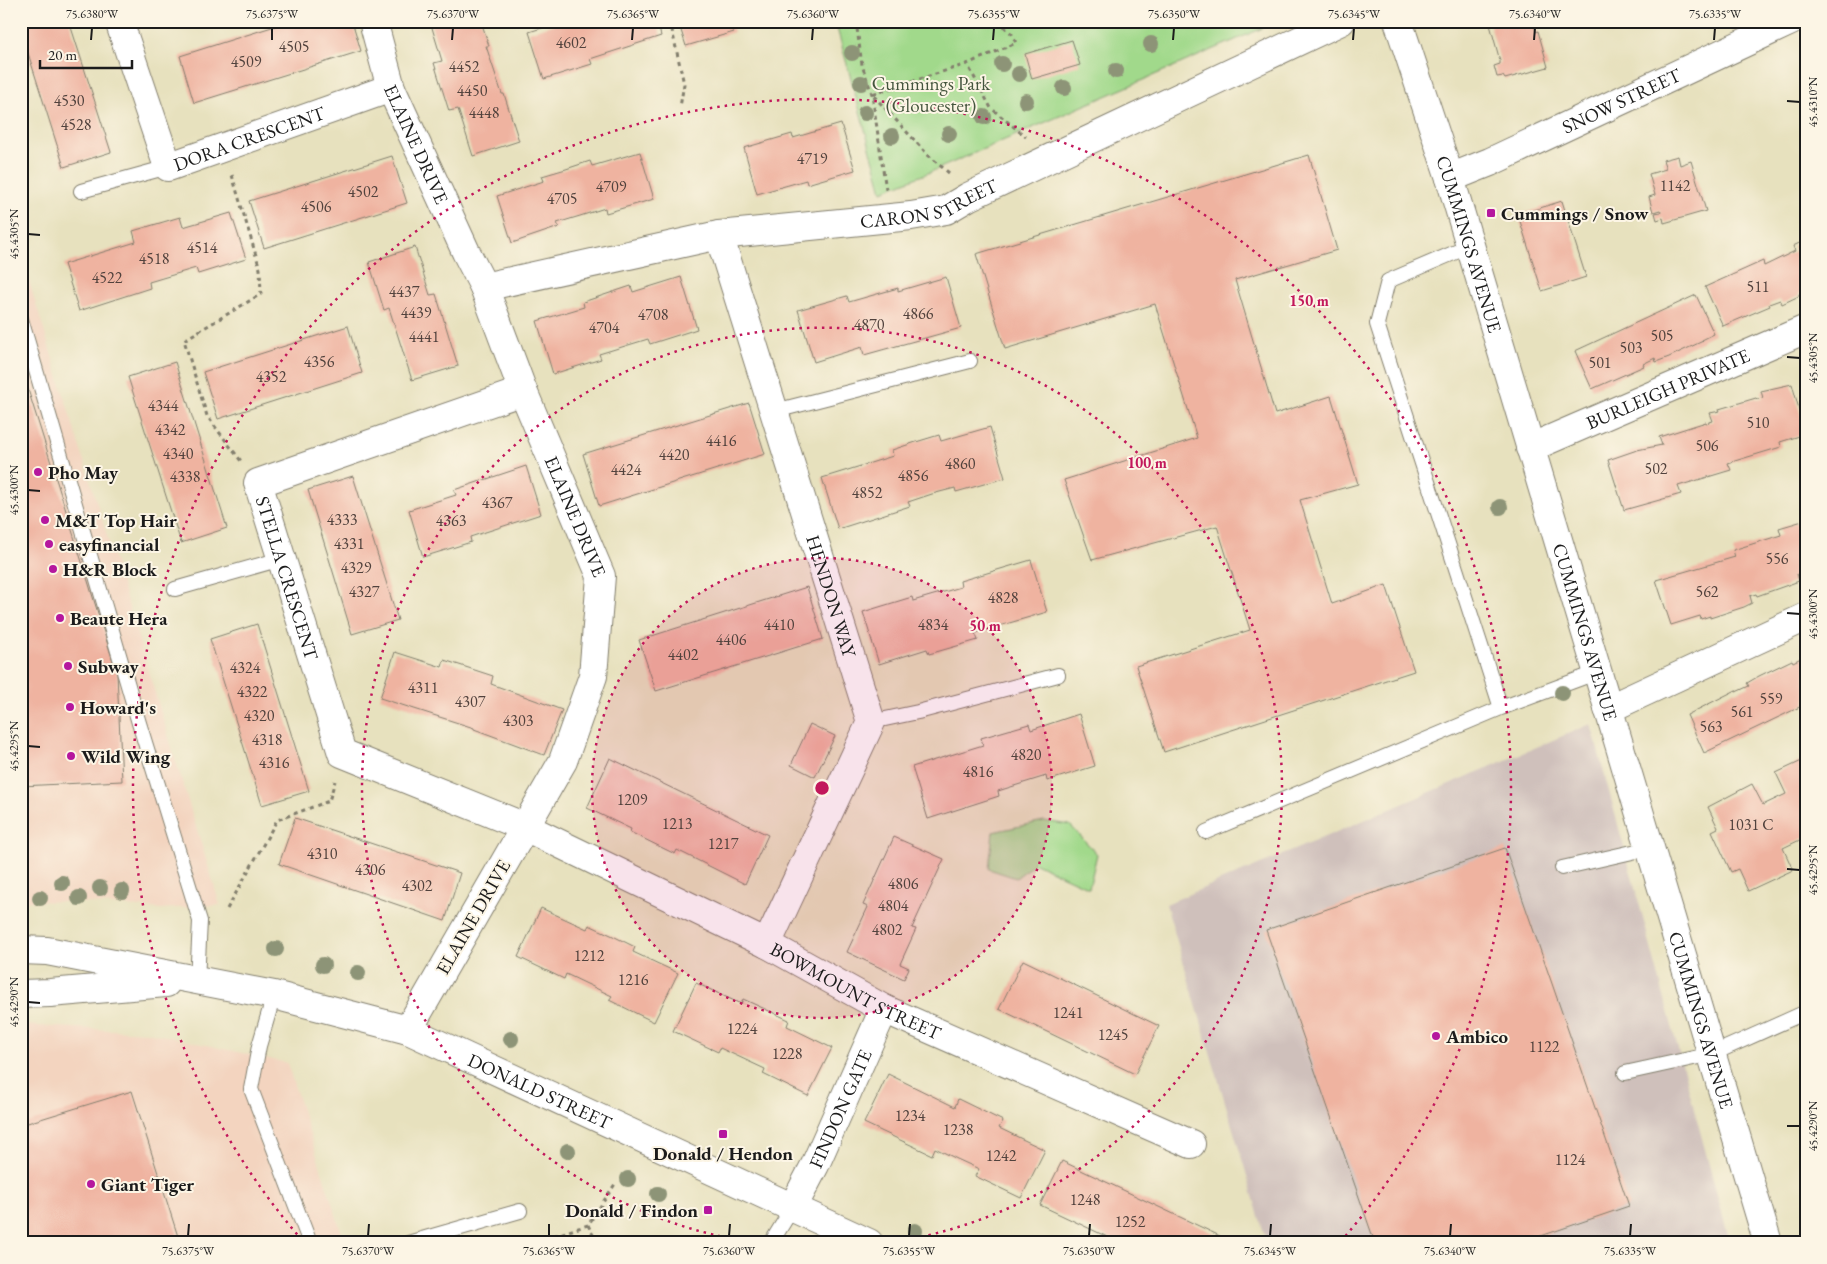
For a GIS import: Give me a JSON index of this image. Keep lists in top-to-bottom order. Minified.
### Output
{"streets":{"street":["SNOW STREET","DORA CRESCENT","ELAINE DRIVE","CARON STREET","CUMMINGS AVENUE","BURLEIGH PRIVATE","STELLA CRESCENT","HENDON WAY","BOWMOUNT STREET","DONALD STREET","FINDON GATE"]},"crossings":[["SNOW STREET","CUMMINGS AVENUE"],["DORA CRESCENT","ELAINE DRIVE"],["ELAINE DRIVE","CARON STREET"],["ELAINE DRIVE","STELLA CRESCENT"],["ELAINE DRIVE","BOWMOUNT STREET"],["ELAINE DRIVE","DONALD STREET"],["CARON STREET","HENDON WAY"],["CUMMINGS AVENUE","BURLEIGH PRIVATE"],["BOWMOUNT STREET","FINDON GATE"],["DONALD STREET","FINDON GATE"]],"parks":["Cummings Park (Gloucester)"],"places":{"transit":["Cummings / Snow","Donald / Hendon","Donald / Findon"],"other":["Pho May","M&T Top Hair","easyfinancial","H&R Block","Beaute Hera","Subway","Howard's","Wild Wing","Ambico","Giant Tiger"]},"house_numbers":["4602","4505","4509","4452","4450","4530","4448","4528","4719","1142","4709","4502","4705","4506","4514","4518","4522","511","4437","4439","4866","4708","4870","4704","505","4441","503","4356","501","4352","4344","510","4342","4416","506","4340","4420","4860","502","4424","4856","4338","4852","4367","4333","4363","4331","556","4329","4327","562","4828","4410","4834","4406","4402","4324","4311","4322","559","4307","561","4320","4303","563","4318","4820","4316","4816","1209","1213","1031 C","1217","4310","4306","4806","4302","4804","4802","1212","1216","1241","1224","1245","1122","1228","1234","1238","1242","1124","1248","1252"],"scale_bar":"20 m","coordinates":["75.6380°W","75.6375°W","75.6370°W","75.6365°W","75.6360°W","75.6355°W","75.6350°W","75.6345°W","75.6340°W","75.6335°W","45.4310°N","45.4305°N","45.4300°N","45.4295°N","45.4290°N"],"rings":["150 m","100 m","50 m"]}
